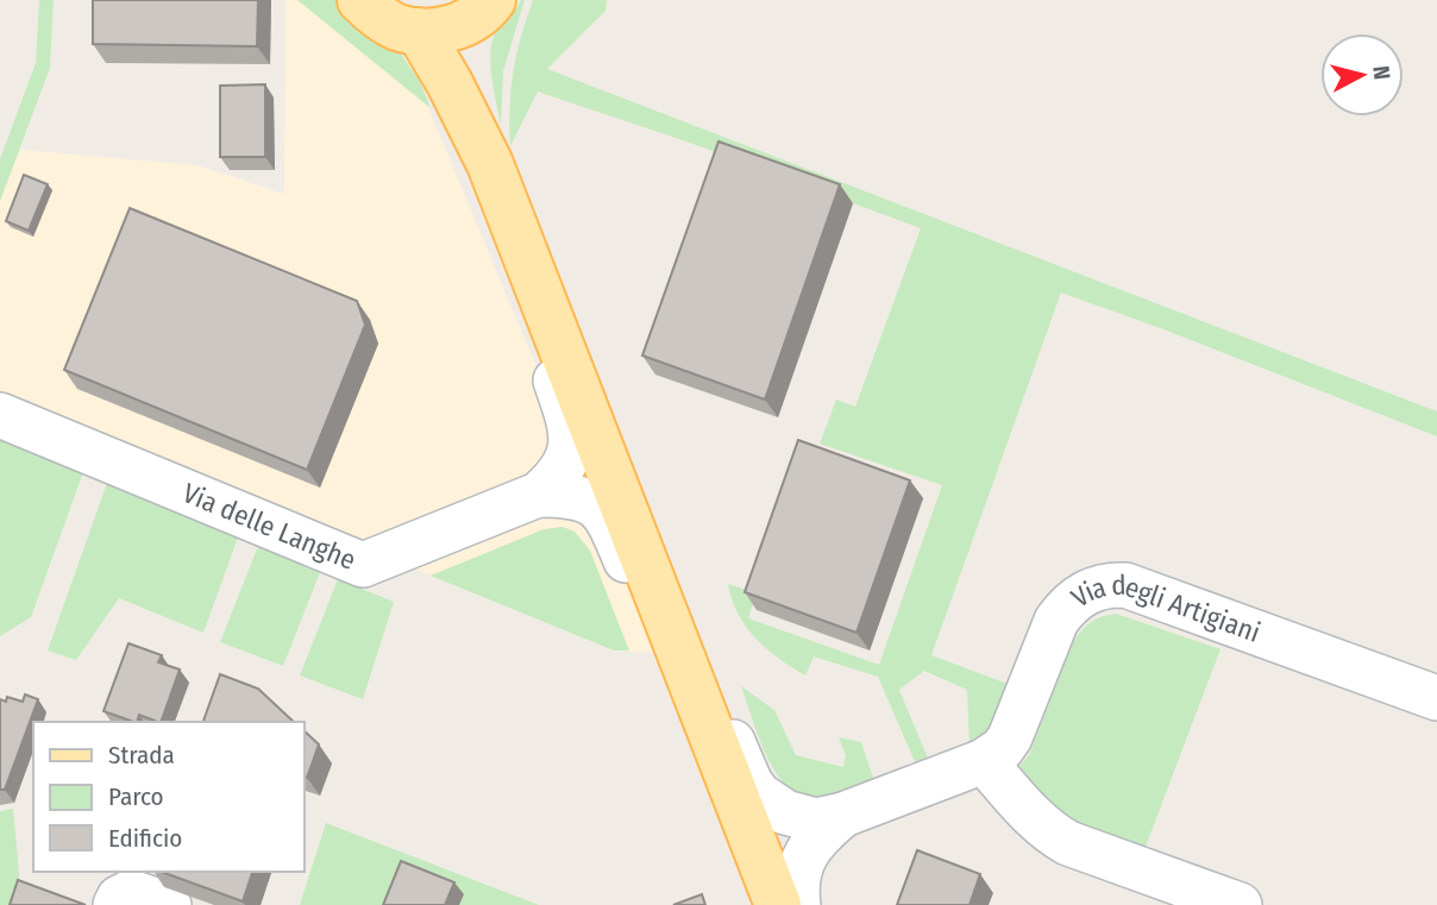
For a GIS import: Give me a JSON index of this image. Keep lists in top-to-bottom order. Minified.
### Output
{"streets":{"main road":["Via delle Langhe"],"street":["Via degli Artigiani"]},"crossings":[["Via delle Langhe","Via degli Artigiani"]],"legend":["Strada","Parco","Edificio"],"north":"right"}
